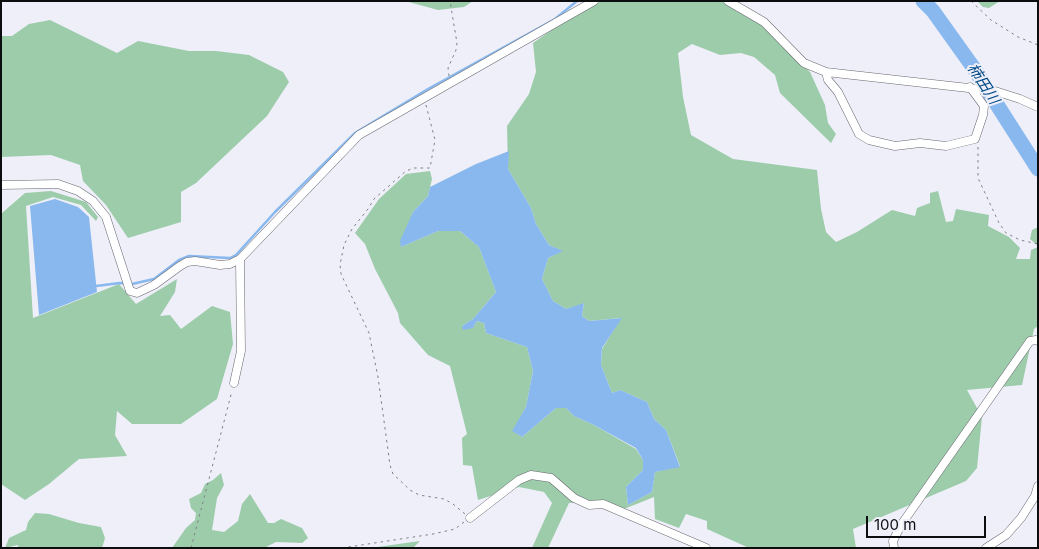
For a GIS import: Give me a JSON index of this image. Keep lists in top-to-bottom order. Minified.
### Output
{"water":["柿田川"],"scale_bar":"100 m"}
